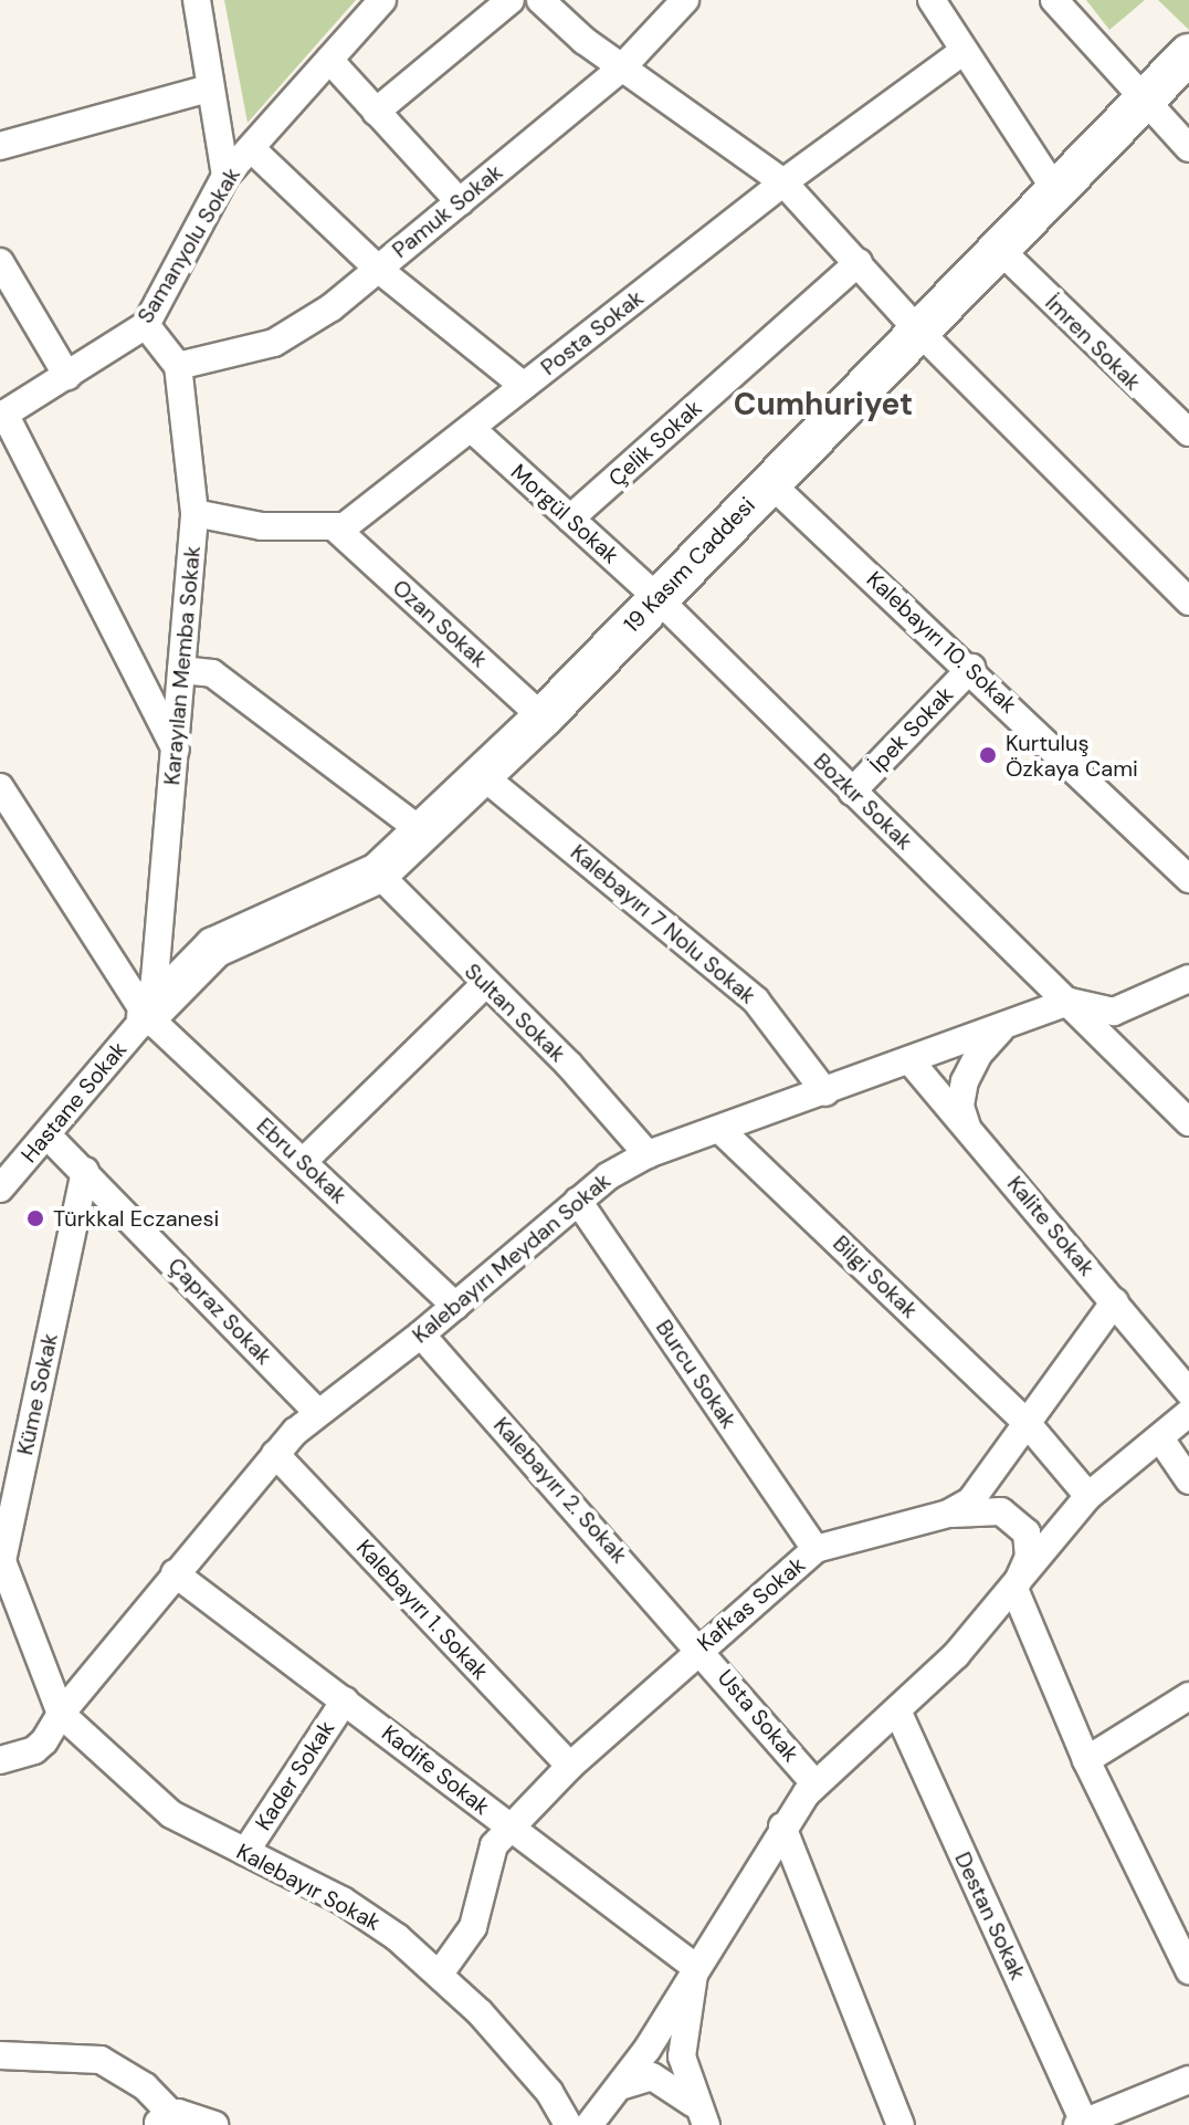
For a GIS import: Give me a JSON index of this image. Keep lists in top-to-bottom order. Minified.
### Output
{"streets":{"street":["Pamuk Sokak","Samanyolu Sokak","Posta Sokak","İmren Sokak","Çelik Sokak","Morgül Sokak","19 Kasım Caddesi","Ozan Sokak","Kalebayırı 10. Sokak","Karayılan Memba Sokak","İpek Sokak","Bozkır Sokak","Kalebayırı 7 Nolu Sokak","Sultan Sokak","Hastane Sokak","Ebru Sokak","Kalite Sokak","Kalebayırı Meydan Sokak","Bilgi Sokak","Çapraz Sokak","Burcu Sokak","Küme Sokak","Kalebayırı 2. Sokak","Kafkas Sokak","Kalebayırı 1. Sokak","Usta Sokak","Kadife Sokak","Kader Sokak","Kalebayır Sokak","Destan Sokak"]},"crossings":[["Pamuk Sokak","Karayılan Memba Sokak"],["Posta Sokak","Morgül Sokak"],["Posta Sokak","Ozan Sokak"],["İmren Sokak","19 Kasım Caddesi"],["Çelik Sokak","Morgül Sokak"],["Morgül Sokak","19 Kasım Caddesi"],["Morgül Sokak","Bozkır Sokak"],["19 Kasım Caddesi","Ozan Sokak"],["19 Kasım Caddesi","Kalebayırı 10. Sokak"],["19 Kasım Caddesi","Karayılan Memba Sokak"],["19 Kasım Caddesi","Bozkır Sokak"],["19 Kasım Caddesi","Kalebayırı 7 Nolu Sokak"],["19 Kasım Caddesi","Sultan Sokak"],["19 Kasım Caddesi","Hastane Sokak"],["19 Kasım Caddesi","Ebru Sokak"],["Kalebayırı 10. Sokak","İpek Sokak"],["Karayılan Memba Sokak","Hastane Sokak"],["Karayılan Memba Sokak","Ebru Sokak"],["İpek Sokak","Bozkır Sokak"],["Bozkır Sokak","Kalebayırı Meydan Sokak"],["Kalebayırı 7 Nolu Sokak","Kalebayırı Meydan Sokak"],["Sultan Sokak","Kalebayırı Meydan Sokak"],["Hastane Sokak","Ebru Sokak"],["Hastane Sokak","Çapraz Sokak"],["Ebru Sokak","Kalebayırı Meydan Sokak"],["Kalite Sokak","Kalebayırı Meydan Sokak"],["Kalite Sokak","Kafkas Sokak"],["Kalebayırı Meydan Sokak","Bilgi Sokak"],["Kalebayırı Meydan Sokak","Çapraz Sokak"],["Kalebayırı Meydan Sokak","Burcu Sokak"],["Kalebayırı Meydan Sokak","Küme Sokak"],["Kalebayırı Meydan Sokak","Kalebayırı 2. Sokak"],["Kalebayırı Meydan Sokak","Kalebayırı 1. Sokak"],["Kalebayırı Meydan Sokak","Kadife Sokak"],["Kalebayırı Meydan Sokak","Kalebayır Sokak"],["Bilgi Sokak","Kafkas Sokak"],["Çapraz Sokak","Küme Sokak"],["Burcu Sokak","Kafkas Sokak"],["Küme Sokak","Kalebayır Sokak"],["Kalebayırı 2. Sokak","Kafkas Sokak"],["Kalebayırı 2. Sokak","Usta Sokak"],["Kafkas Sokak","Kalebayırı 1. Sokak"],["Kafkas Sokak","Usta Sokak"],["Kafkas Sokak","Kadife Sokak"],["Kafkas Sokak","Kalebayır Sokak"],["Kadife Sokak","Kader Sokak"],["Kader Sokak","Kalebayır Sokak"]],"districts":["Cumhuriyet"],"places":["Kurtuluş Özkaya Cami","Türkkal Eczanesi"]}
